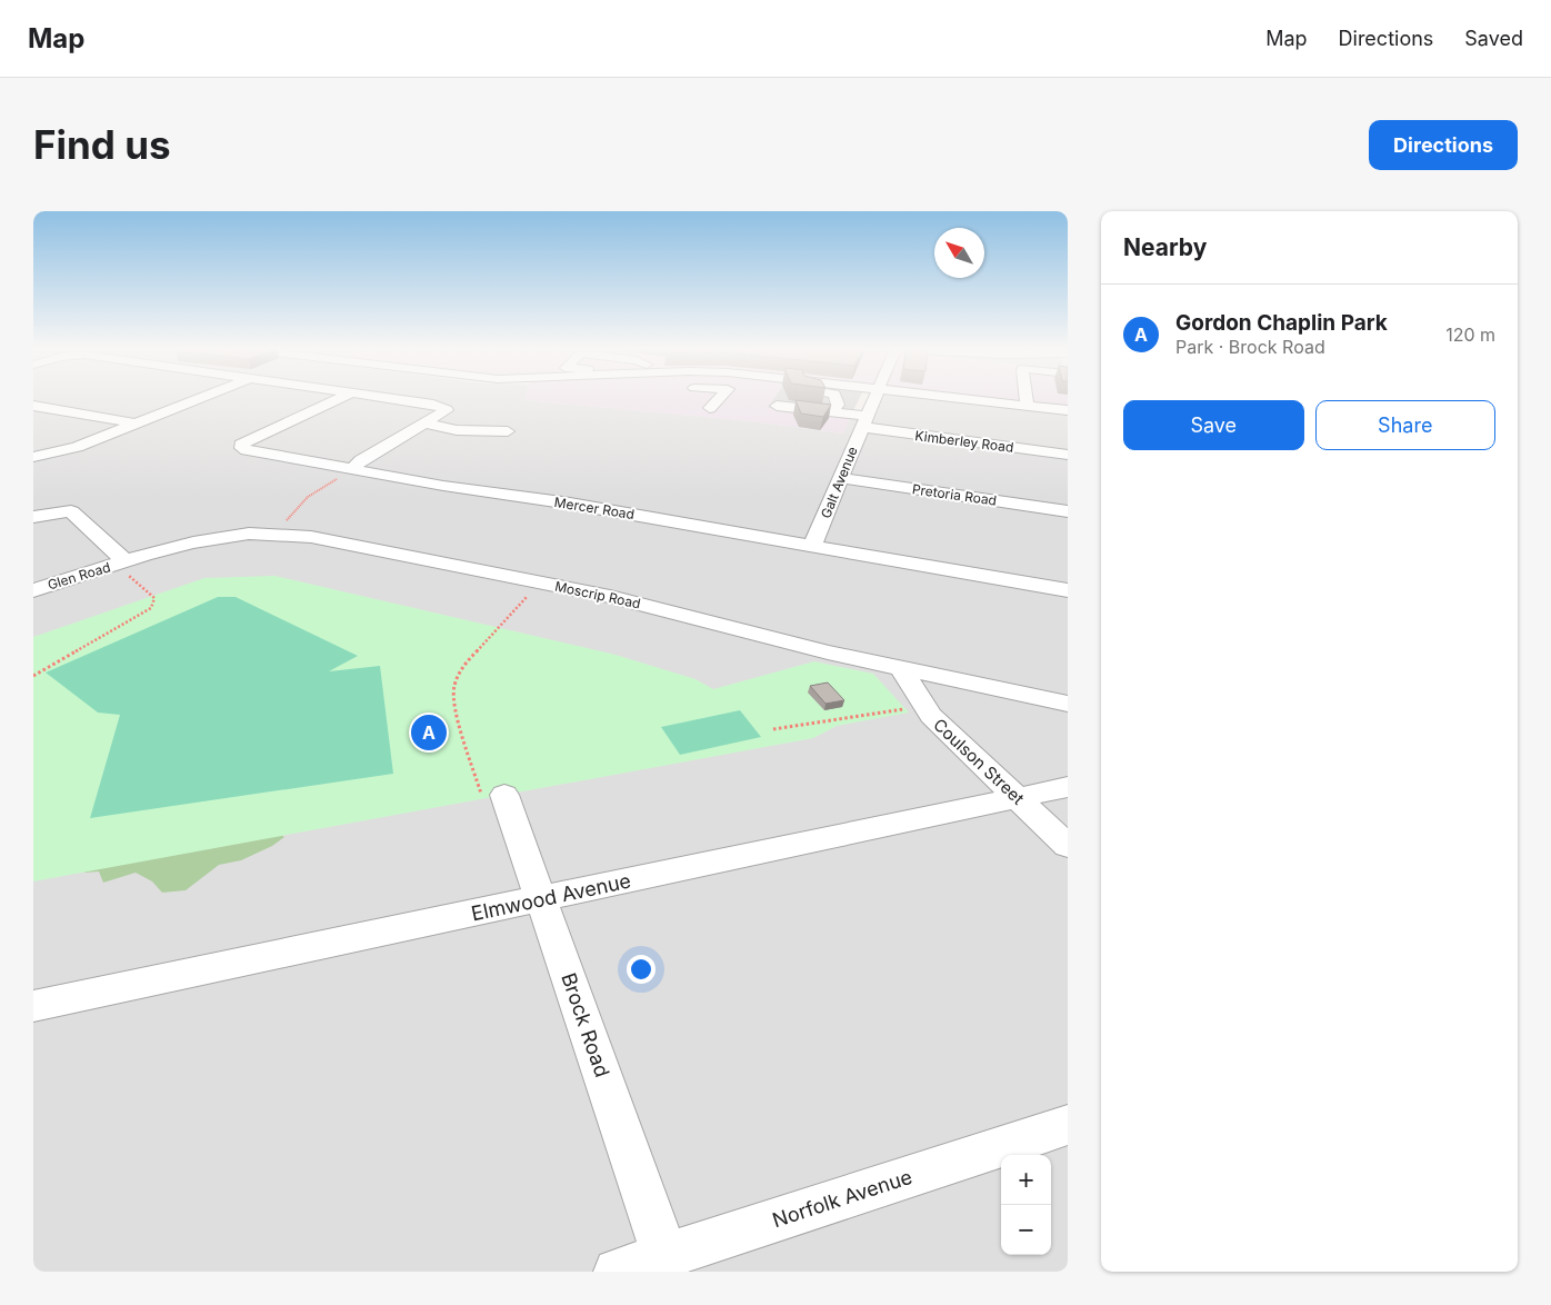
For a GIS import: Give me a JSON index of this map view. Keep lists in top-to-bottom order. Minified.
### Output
{"streets":{"street":["Kimberley Road","Galt Avenue","Pretoria Road","Mercer Road","Glen Road","Moscrip Road","Coulson Street","Elmwood Avenue","Brock Road","Norfolk Avenue"]},"crossings":[["Kimberley Road","Galt Avenue"],["Galt Avenue","Pretoria Road"],["Galt Avenue","Mercer Road"],["Glen Road","Moscrip Road"],["Moscrip Road","Coulson Street"],["Coulson Street","Elmwood Avenue"],["Elmwood Avenue","Brock Road"],["Brock Road","Norfolk Avenue"]],"north":"top left","page":{"header":"Map","nav":["Map","Directions","Saved"],"buttons":["Directions",["Save","Share"]],"title":"Find us","heading":"Nearby","list":[{"mark":"A","name":"Gordon Chaplin Park","note":"Park · Brock Road","value":"120 m"}],"pins":"A","map_buttons":["+","−"]}}
